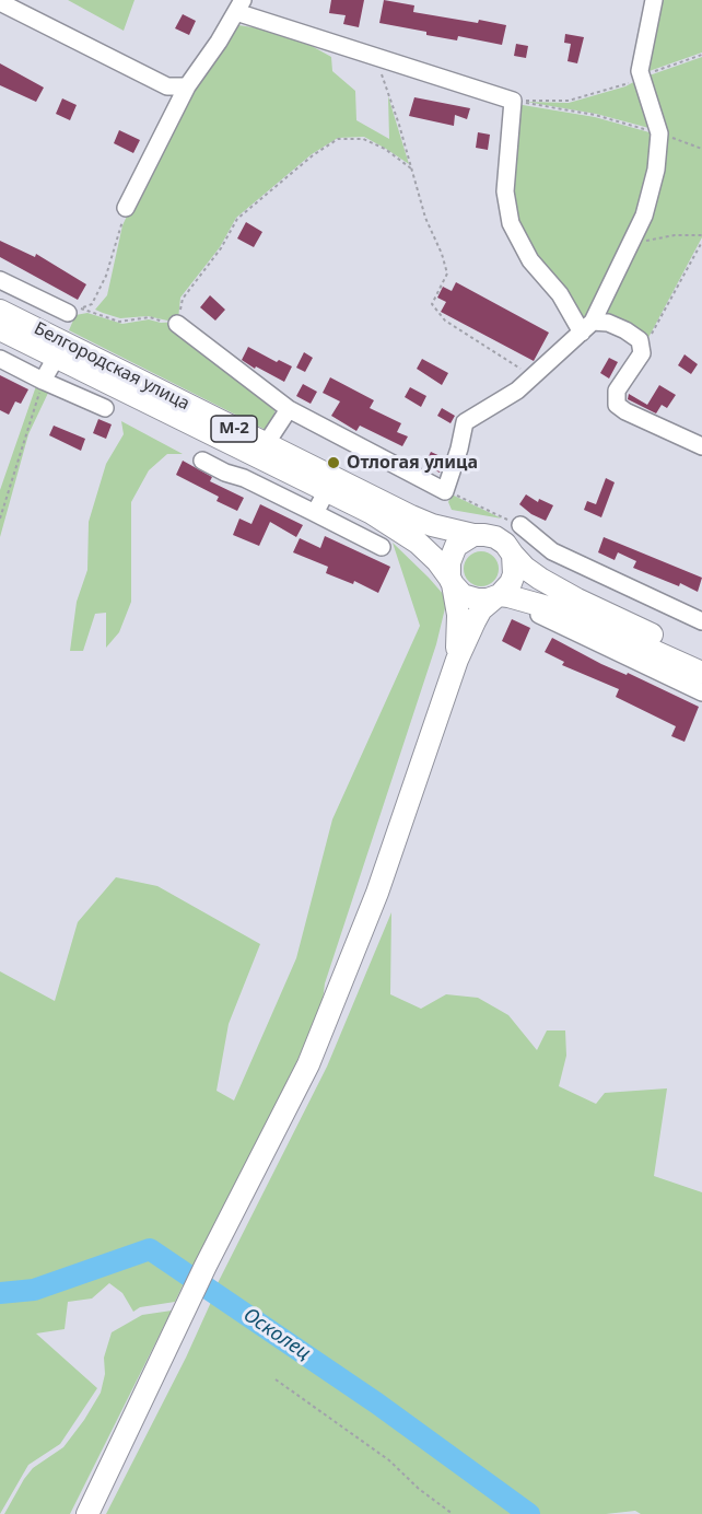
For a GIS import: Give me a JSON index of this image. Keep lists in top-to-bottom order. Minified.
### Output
{"streets":{"main road":["Белгородская улица","М-2"]},"crossings":[["Белгородская улица","М-2"]],"water":["Осколец"],"places":["Отлогая улица"]}
